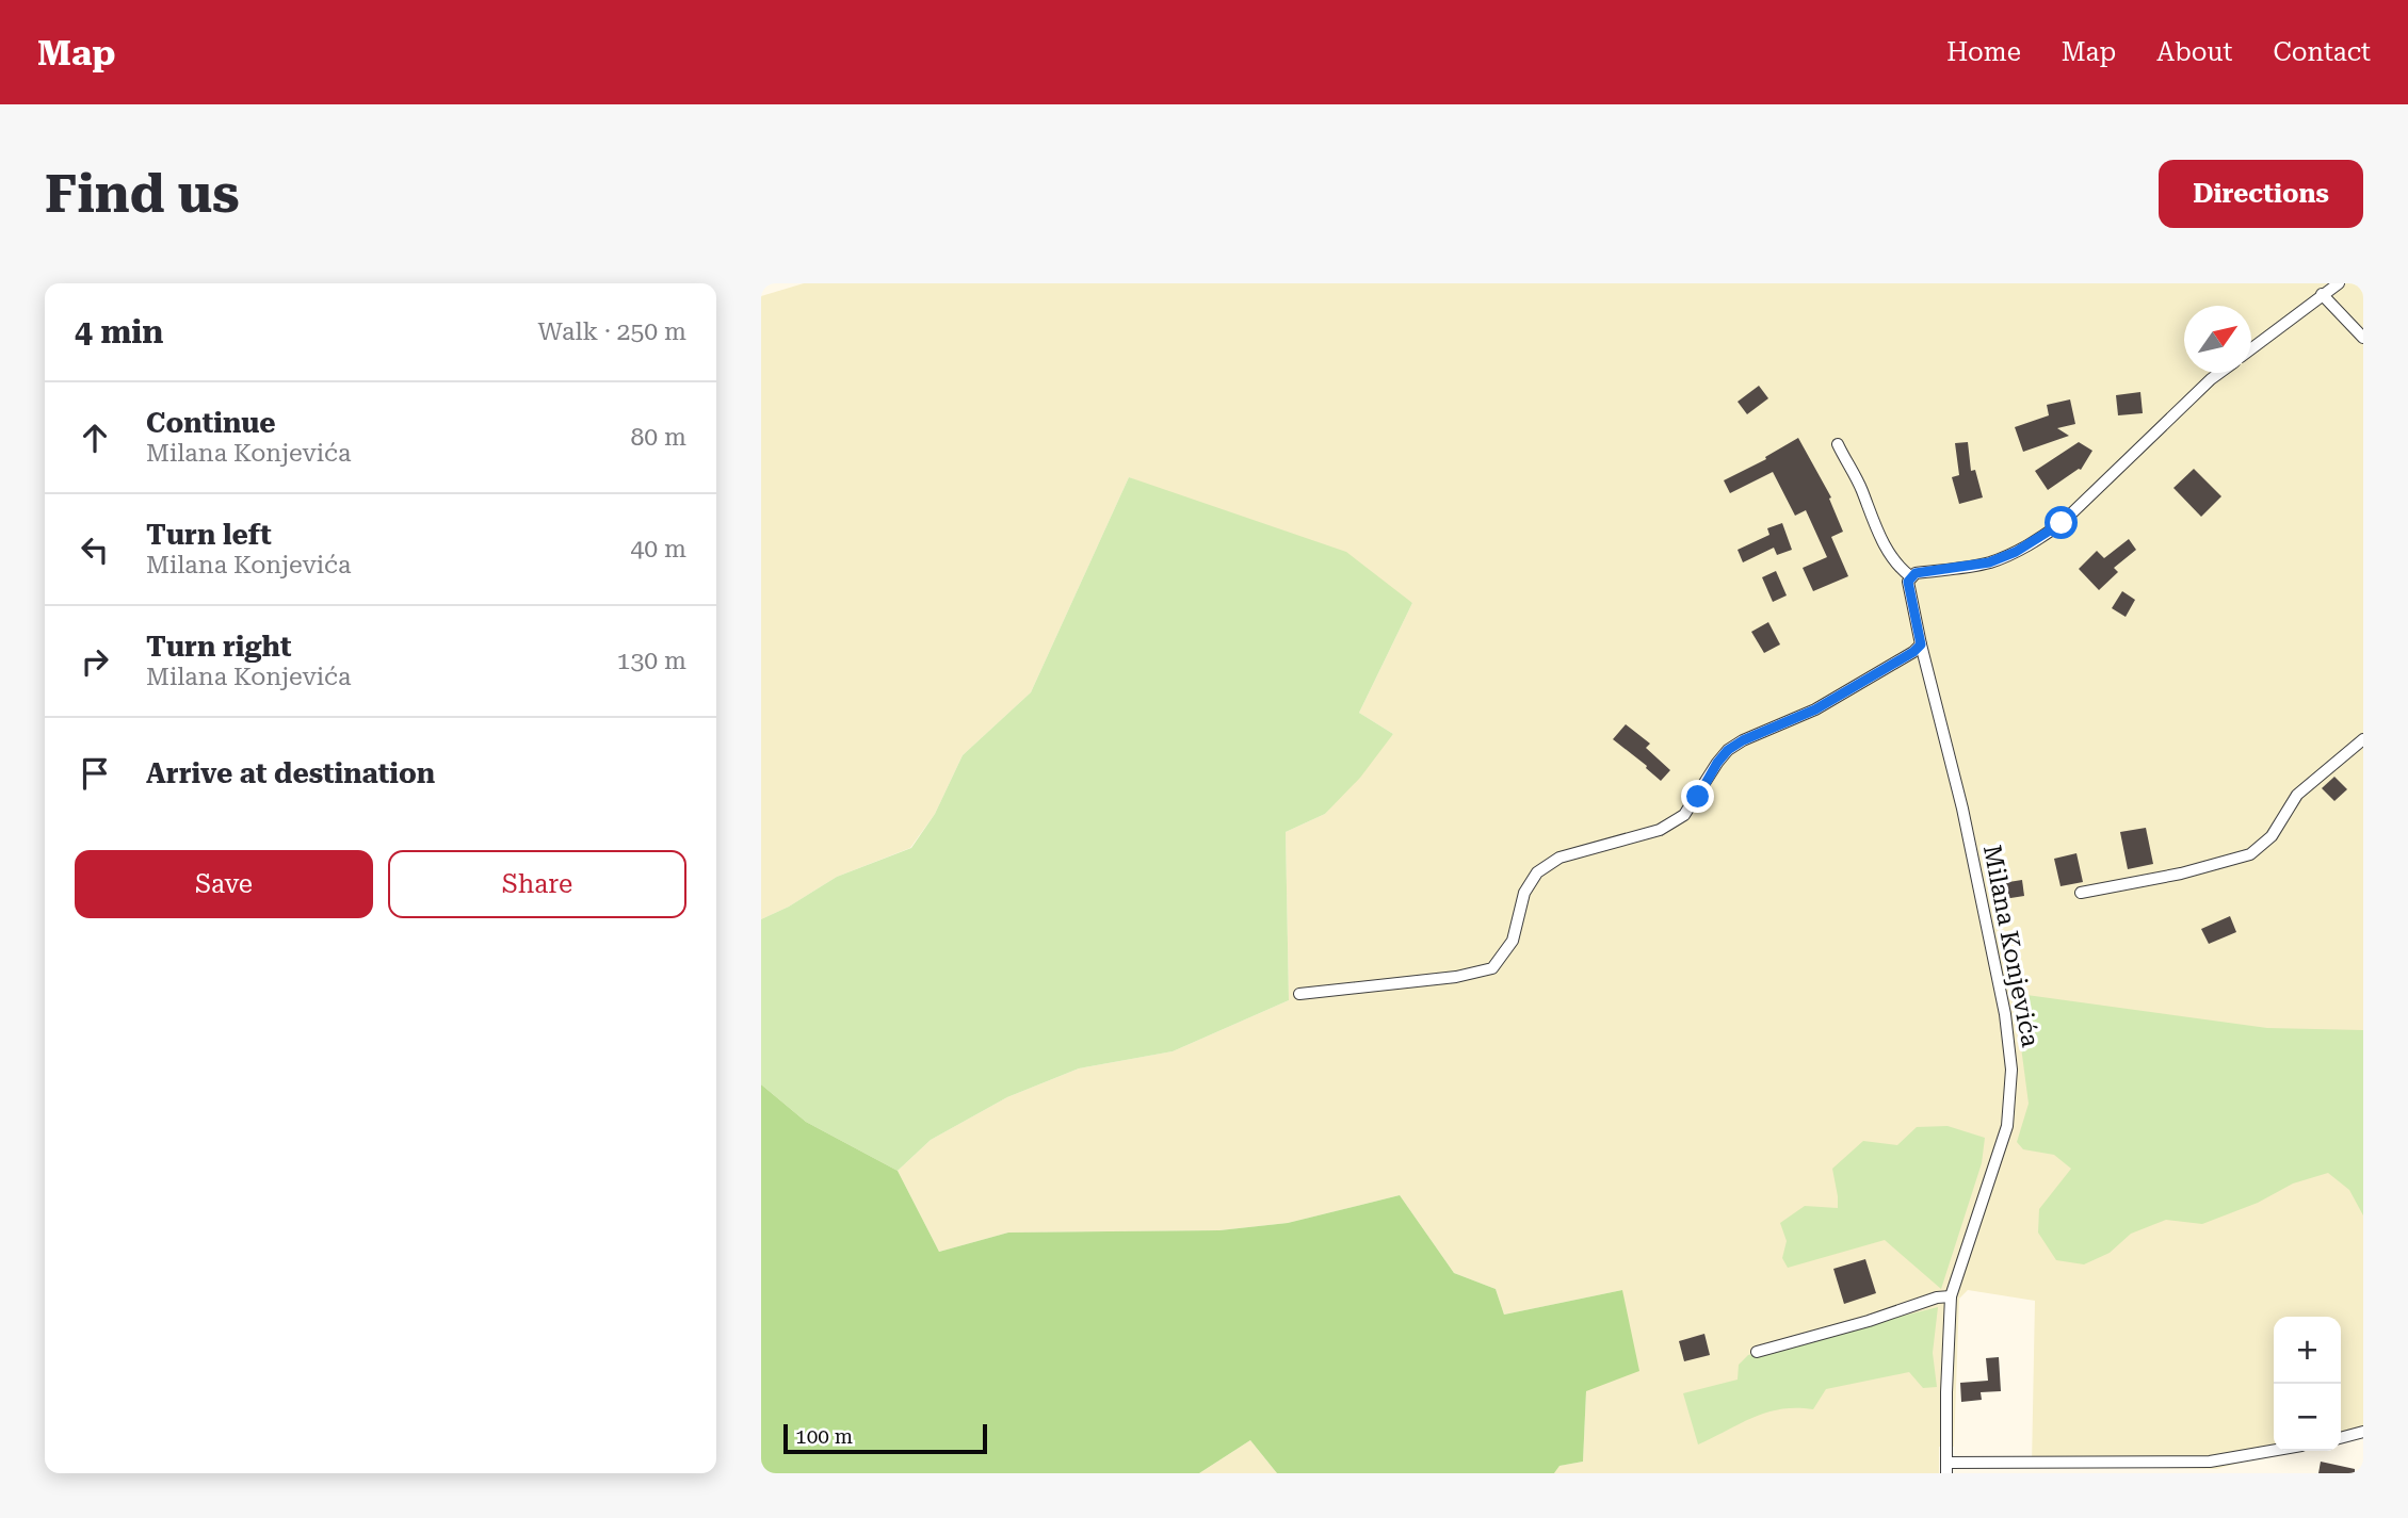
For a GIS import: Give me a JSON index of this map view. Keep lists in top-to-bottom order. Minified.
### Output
{"streets":{"street":["Milana Konjevića"]},"scale_bar":"100 m","north":"top right","page":{"header":"Map","nav":["Home","Map","About","Contact"],"buttons":["Directions",["Save","Share"]],"title":"Find us","heading":["4 min","Walk · 250 m"],"list":[["Continue","Milana Konjevića","80 m"],["Turn left","Milana Konjevića","40 m"],["Turn right","Milana Konjevića","130 m"],"Arrive at destination"],"map_buttons":["+","−"],"scale":"100 m"}}
